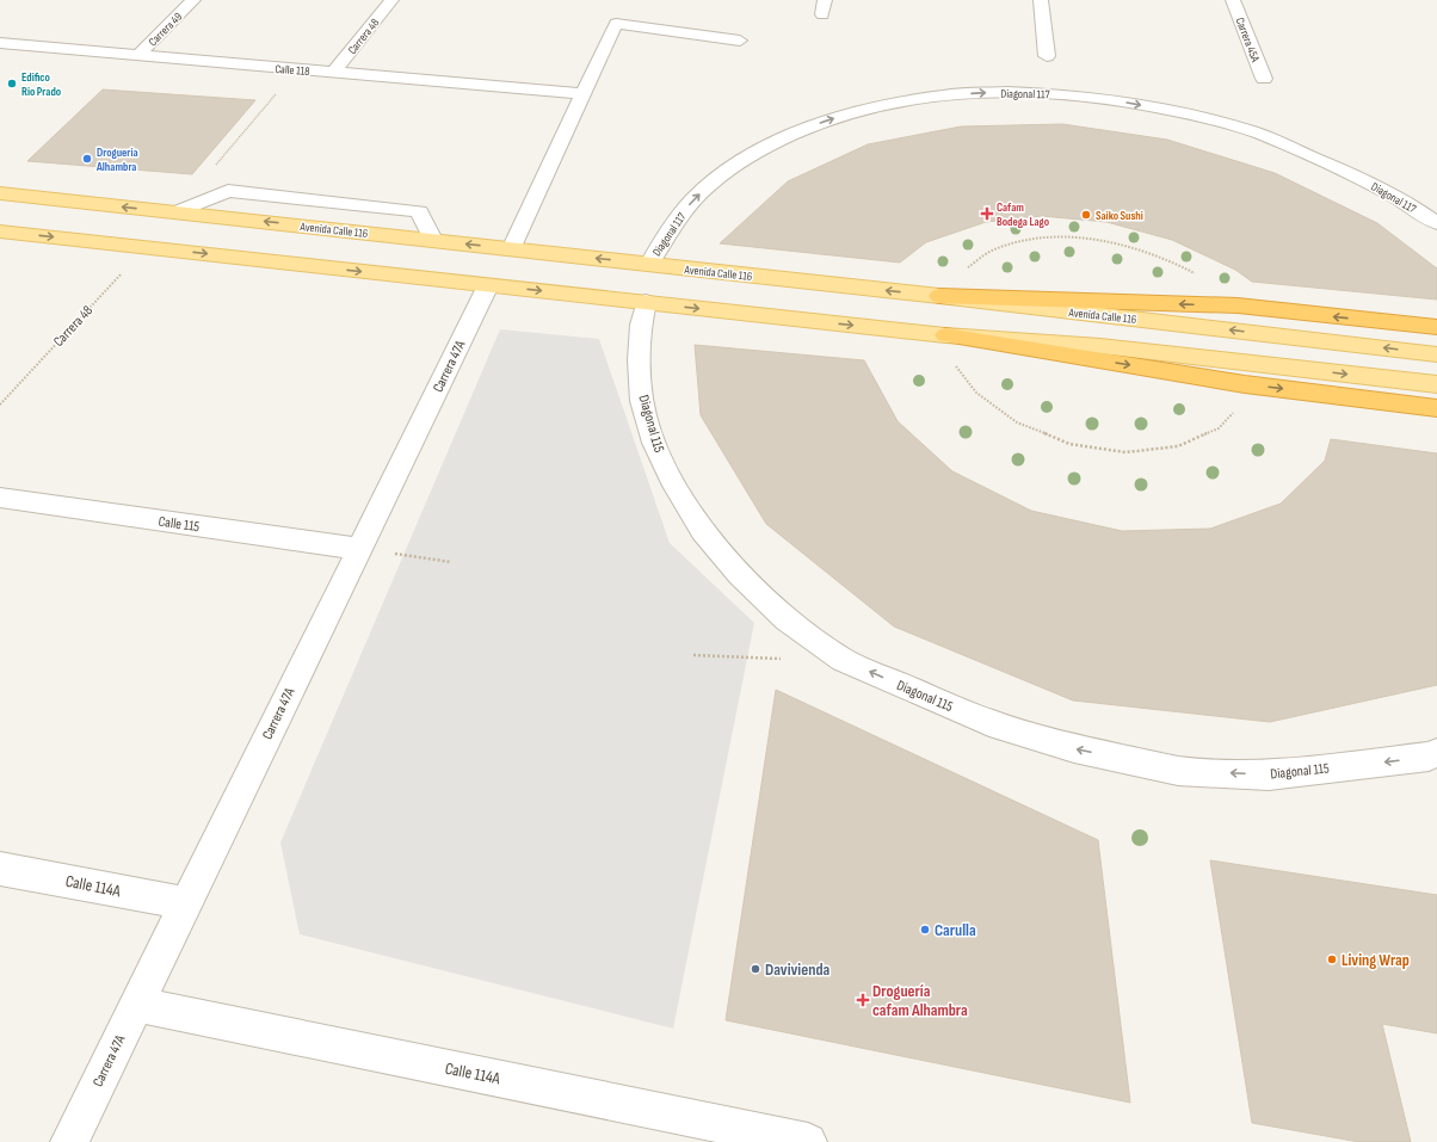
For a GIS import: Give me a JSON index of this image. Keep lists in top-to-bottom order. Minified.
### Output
{"streets":{"main road":["Avenida Calle 116"],"street":["Carrera 49","Carrera 48","Carrera 45A","Calle 118","Diagonal 117","Carrera 47A","Diagonal 115","Calle 115","Calle 114A"]},"crossings":[["Carrera 49","Calle 118"],["Carrera 48","Calle 118"],["Diagonal 117","Avenida Calle 116"],["Carrera 47A","Calle 115"],["Carrera 47A","Calle 114A"]],"one_way":["Diagonal 117","Diagonal 115"],"places":{"other":["Edifico Rio Prado","Drogueria Alhambra","Saiko Sushi","Carulla","Living Wrap","Davivienda"],"health":["Cafam Bodega Lago","Droguería cafam Alhambra"]}}
